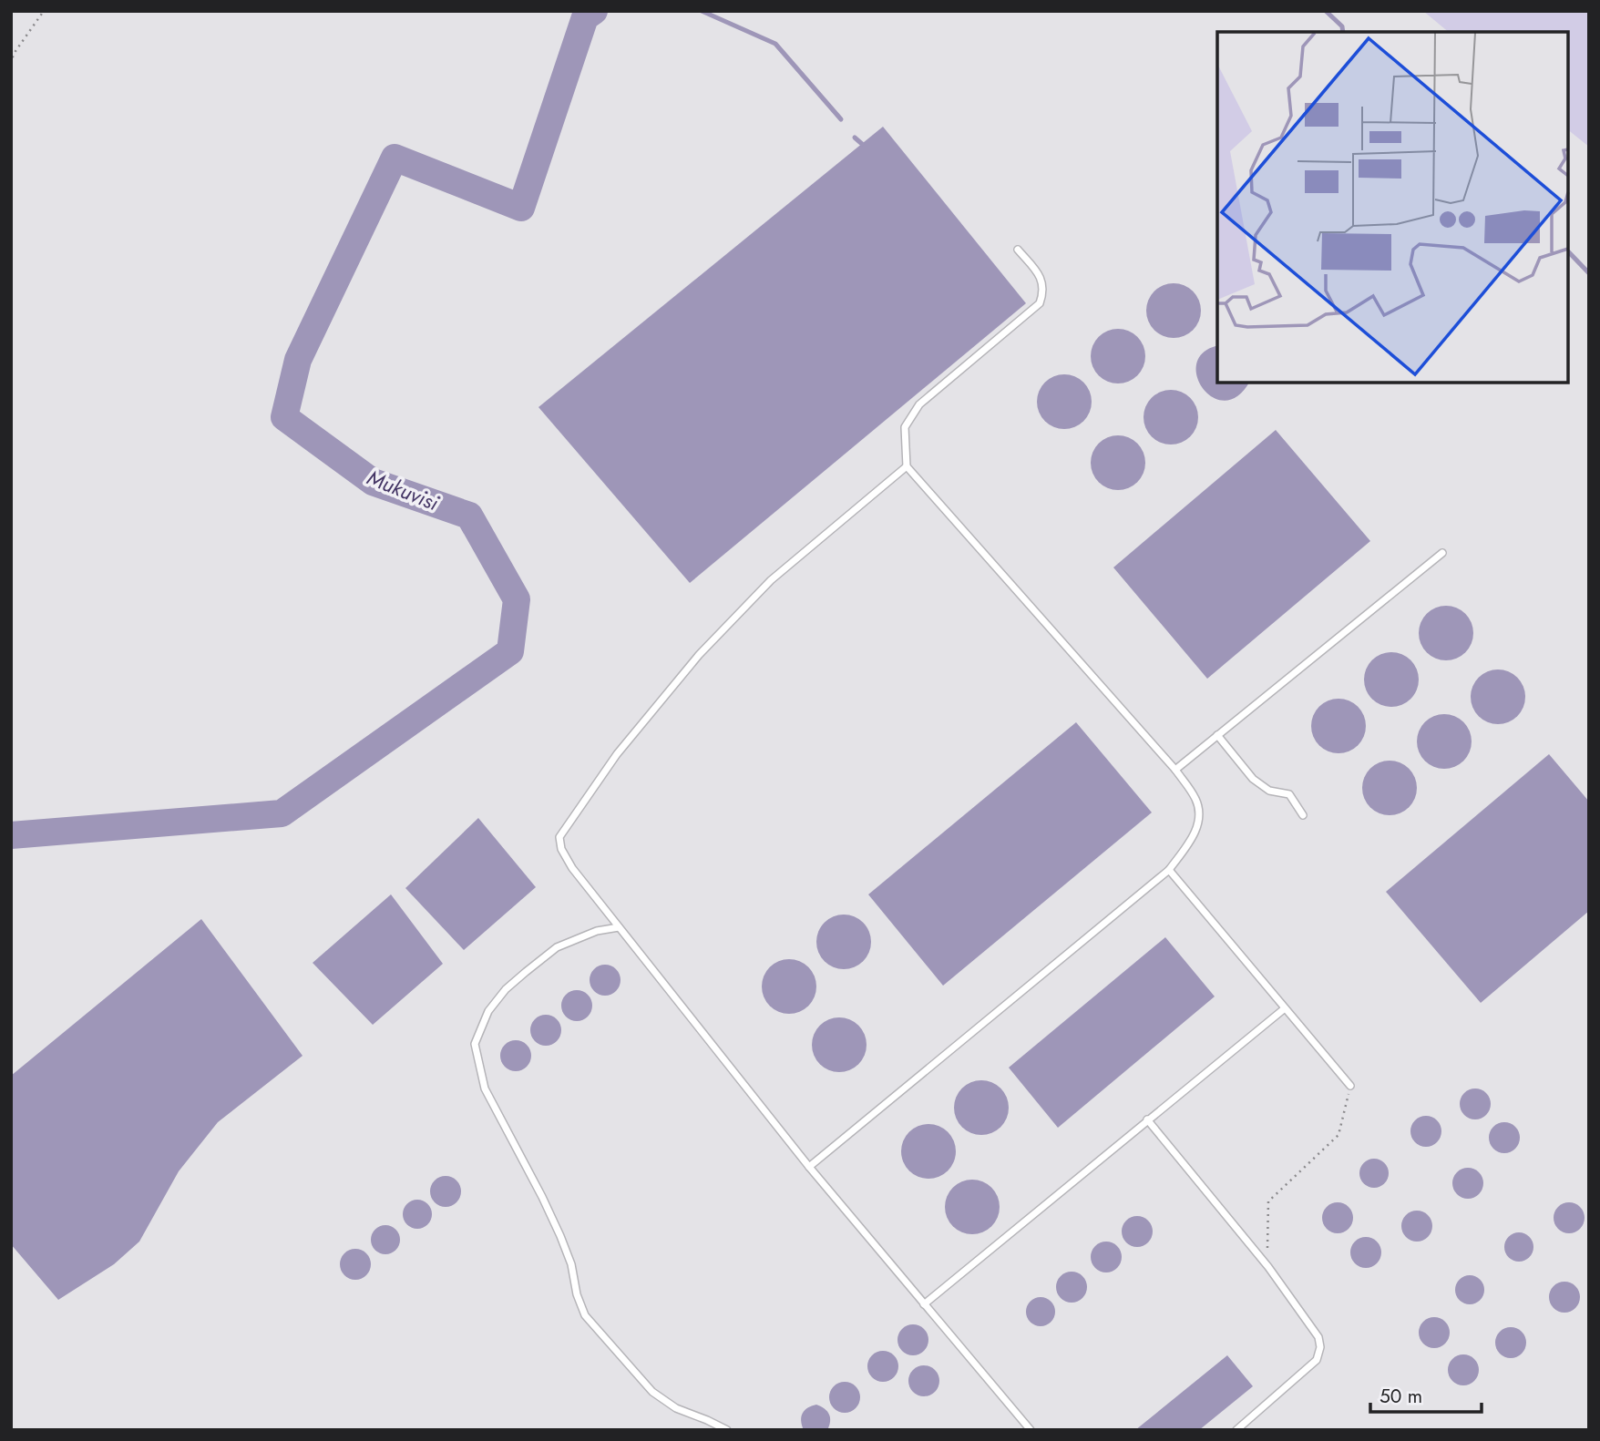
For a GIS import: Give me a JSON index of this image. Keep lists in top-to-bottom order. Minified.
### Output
{"water":["Mukuvisi"],"scale_bar":"50 m"}
